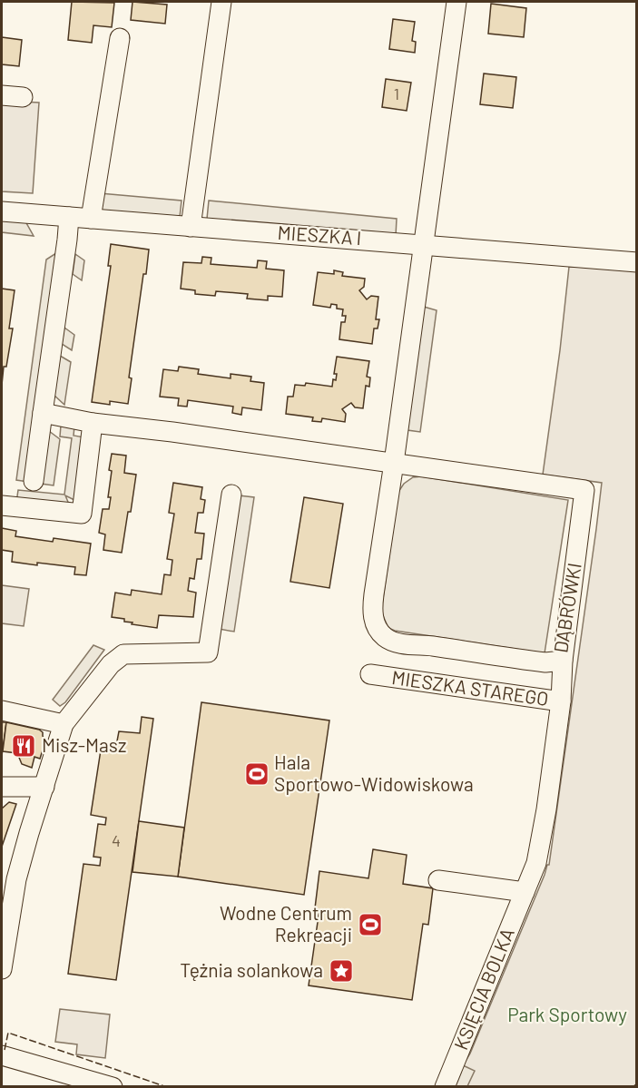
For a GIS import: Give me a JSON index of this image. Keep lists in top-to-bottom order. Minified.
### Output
{"streets":{"street":["MIESZKA I","DĄBRÓWKI","MIESZKA STAREGO","KSIĘCIA BOLKA"]},"crossings":[["MIESZKA I","DĄBRÓWKI"],["DĄBRÓWKI","MIESZKA STAREGO"],["MIESZKA STAREGO","KSIĘCIA BOLKA"]],"parks":["Park Sportowy"],"places":{"restaurant":["Misz-Masz"],"sports":["Hala Sportowo-Widowiskowa","Wodne Centrum Rekreacji"],"place":["Tężnia solankowa"]},"house_numbers":["1","4"]}
